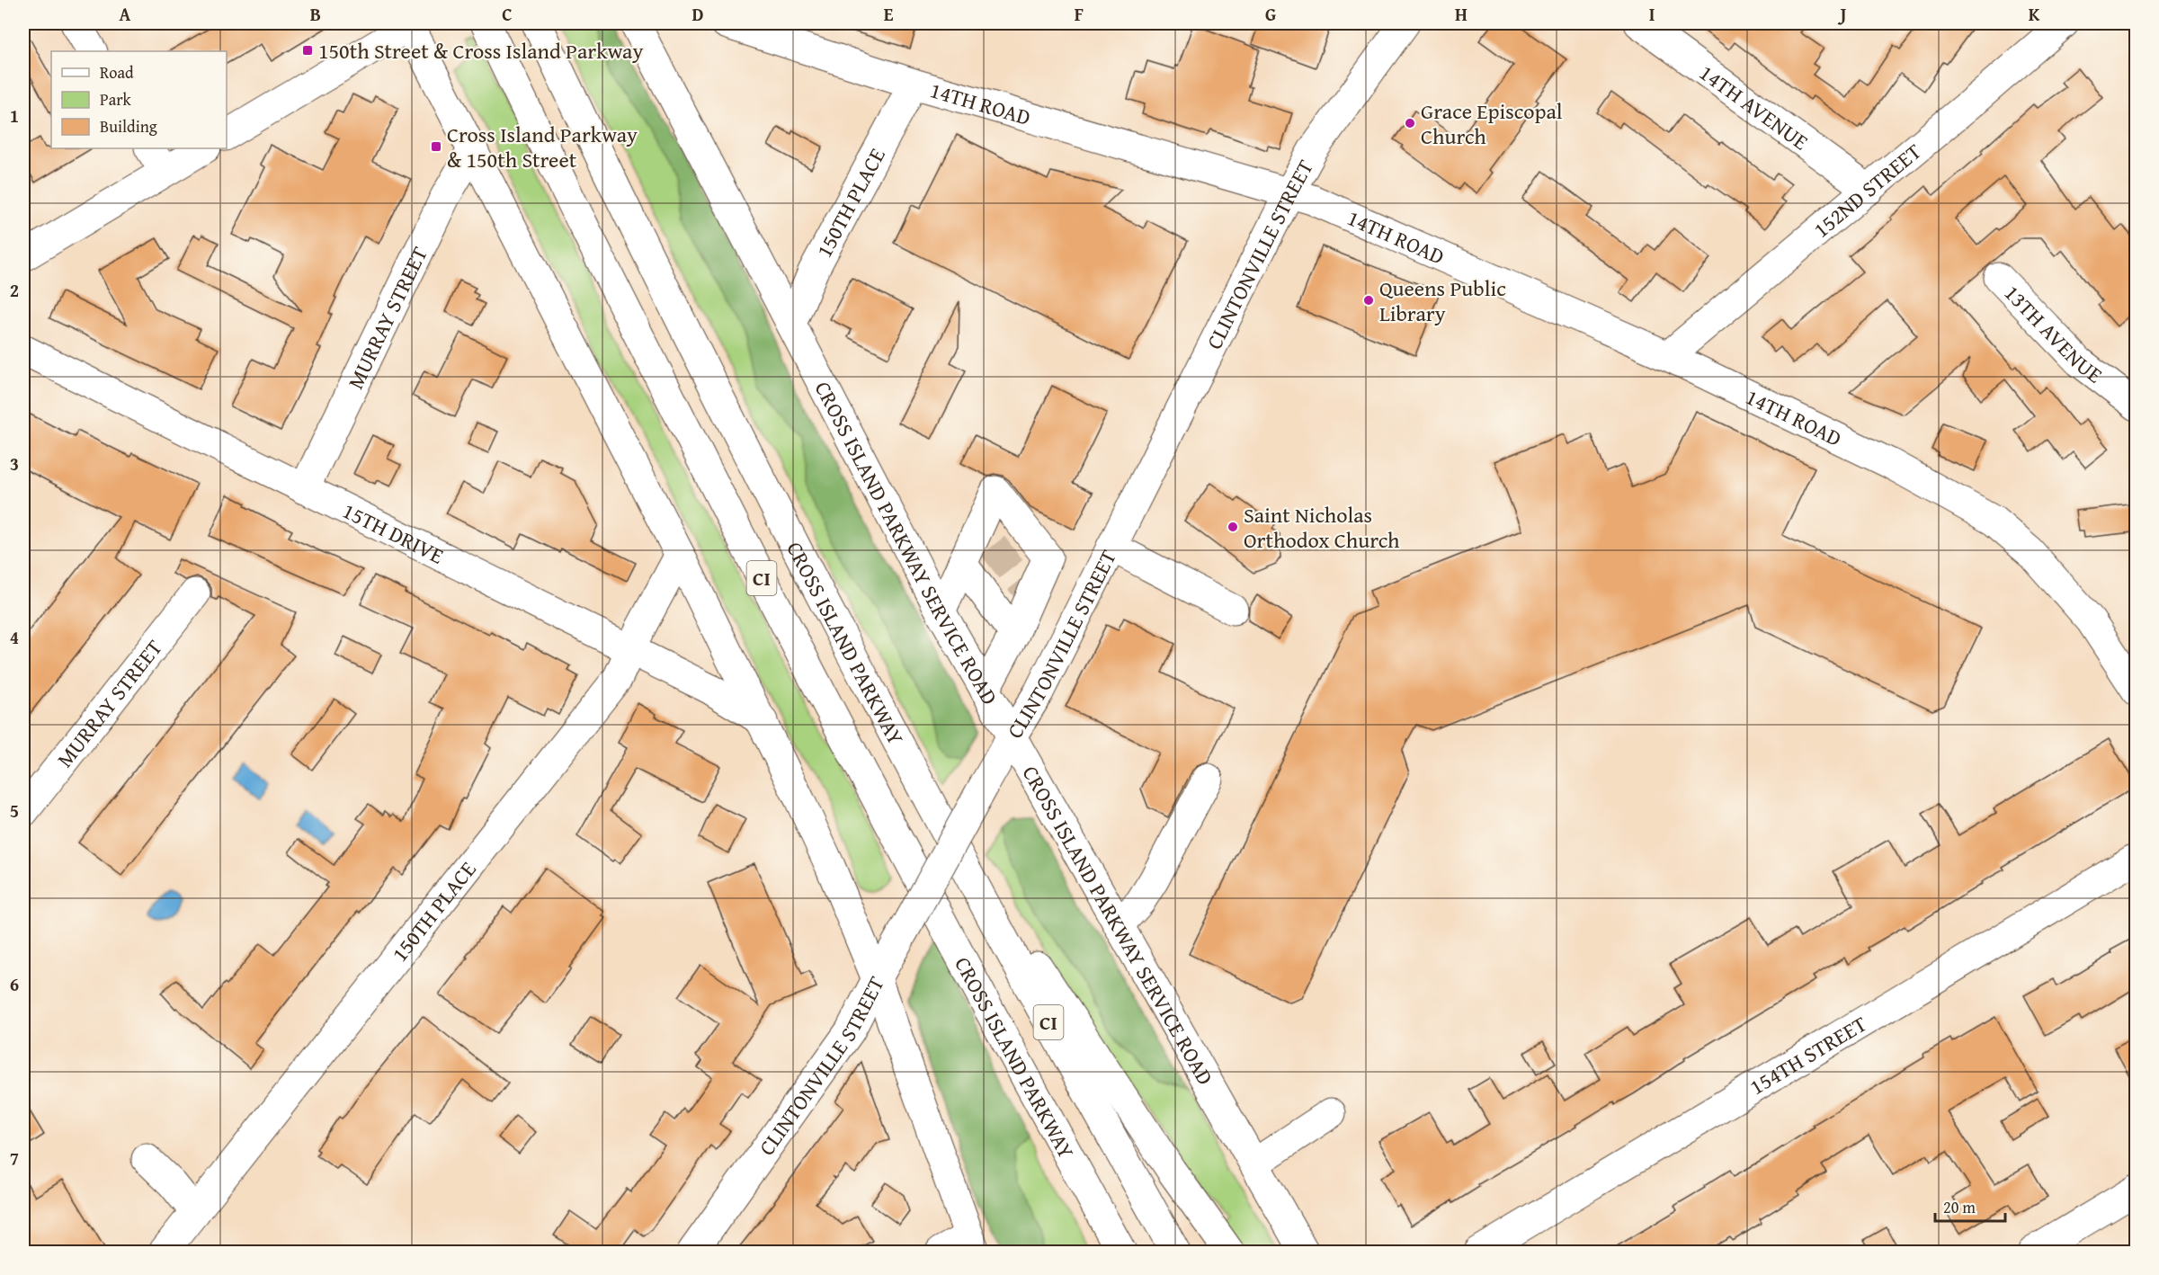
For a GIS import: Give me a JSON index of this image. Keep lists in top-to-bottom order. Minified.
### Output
{"streets":{"main road":["14TH ROAD","14TH AVENUE","152ND STREET","150TH PLACE","CLINTONVILLE STREET","MURRAY STREET","13TH AVENUE","15TH DRIVE","CROSS ISLAND PARKWAY SERVICE ROAD","CI","CROSS ISLAND PARKWAY","154TH STREET"]},"crossings":[["14TH ROAD","152ND STREET"],["14TH ROAD","150TH PLACE"],["14TH ROAD","CLINTONVILLE STREET"],["14TH AVENUE","152ND STREET"],["150TH PLACE","15TH DRIVE"],["150TH PLACE","CROSS ISLAND PARKWAY SERVICE ROAD"],["CLINTONVILLE STREET","CROSS ISLAND PARKWAY SERVICE ROAD"],["MURRAY STREET","15TH DRIVE"]],"places":{"transit":["150th Street & Cross Island Parkway","Cross Island Parkway & 150th Street"],"other":["Grace Episcopal Church","Queens Public Library","Saint Nicholas Orthodox Church"]},"legend":["Road","Park","Building"],"scale_bar":"20 m","grid":{"columns":["A","B","C","D","E","F","G","H","I","J","K"],"rows":["1","2","3","4","5","6","7"]}}
